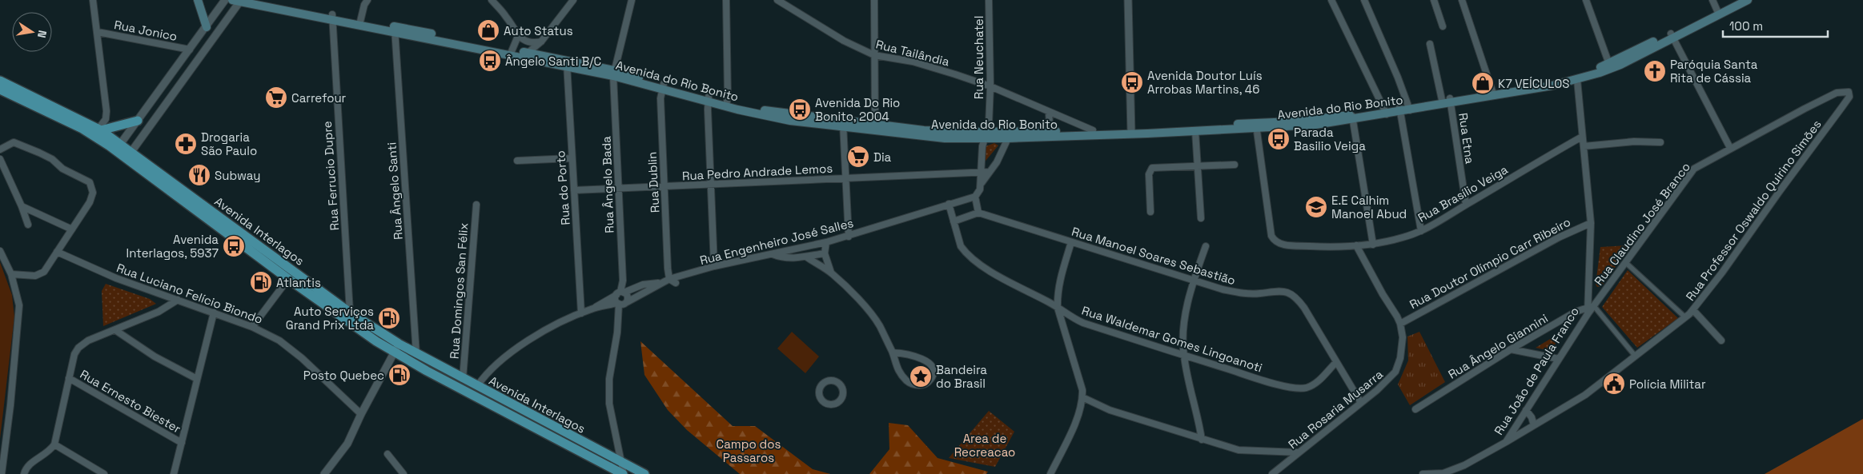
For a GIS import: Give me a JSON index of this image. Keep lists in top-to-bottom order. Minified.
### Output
{"streets":{"main road":["Avenida do Rio Bonito","Avenida Interlagos"],"street":["Rua Jonico","Rua Tailândia","Rua Neuchatel","Rua Etna","Rua Pedro Andrade Lemos","Rua Ferrucio Dupre","Rua Dublin","Rua Ângelo Bada","Rua do Porto","Rua Ângelo Santi","Rua Brasílio Veiga","Rua Professor Oswaldo Quirino Simões","Rua Claudino José Branco","Rua Engenheiro José Salles","Rua Manoel Soares Sebastião","Rua Doutor Olímpio Carr Ribeiro","Rua Domingos San Félix","Rua Luciano Felício Biondo","Rua Waldemar Gomes Lingoanoti","Rua Ângelo Giannini","Rua João de Paula Franco","Rua Ernesto Biester","Rua Rosaria Musarra"]},"crossings":[["Rua Tailândia","Rua Neuchatel"],["Rua Tailândia","Avenida do Rio Bonito"],["Rua Neuchatel","Avenida do Rio Bonito"],["Rua Neuchatel","Rua Pedro Andrade Lemos"],["Avenida do Rio Bonito","Rua Etna"],["Avenida do Rio Bonito","Rua Ferrucio Dupre"],["Avenida do Rio Bonito","Rua Dublin"],["Avenida do Rio Bonito","Rua Ângelo Bada"],["Avenida do Rio Bonito","Rua do Porto"],["Avenida do Rio Bonito","Rua Ângelo Santi"],["Avenida do Rio Bonito","Rua Brasílio Veiga"],["Avenida do Rio Bonito","Rua João de Paula Franco"],["Rua Etna","Rua Brasílio Veiga"],["Rua Pedro Andrade Lemos","Rua Dublin"],["Rua Pedro Andrade Lemos","Rua Ângelo Bada"],["Rua Pedro Andrade Lemos","Rua do Porto"],["Rua Ferrucio Dupre","Avenida Interlagos"],["Rua Dublin","Rua Engenheiro José Salles"],["Rua Ângelo Bada","Rua Engenheiro José Salles"],["Rua do Porto","Rua Engenheiro José Salles"],["Rua Ângelo Santi","Avenida Interlagos"],["Rua Brasílio Veiga","Rua João de Paula Franco"],["Rua Brasílio Veiga","Rua Rosaria Musarra"],["Rua Professor Oswaldo Quirino Simões","Rua Claudino José Branco"],["Rua Professor Oswaldo Quirino Simões","Rua João de Paula Franco"],["Rua Claudino José Branco","Rua Ângelo Giannini"],["Rua Claudino José Branco","Rua João de Paula Franco"],["Avenida Interlagos","Rua Engenheiro José Salles"],["Avenida Interlagos","Rua Domingos San Félix"],["Rua Engenheiro José Salles","Rua Waldemar Gomes Lingoanoti"],["Rua Manoel Soares Sebastião","Rua Waldemar Gomes Lingoanoti"],["Rua Manoel Soares Sebastião","Rua Rosaria Musarra"],["Rua Doutor Olímpio Carr Ribeiro","Rua João de Paula Franco"],["Rua Doutor Olímpio Carr Ribeiro","Rua Rosaria Musarra"],["Rua Ângelo Giannini","Rua João de Paula Franco"]],"parks":["Area de Recreacao","Campo dos Passaros"],"places":{"shop":["Auto Status","K7 VEÍCULOS"],"bus stop":["Ângelo Santi B/C","Avenida Doutor Luís Arrobas Martins, 46","Avenida Do Rio Bonito, 2004","Parada Basilio Veiga","Avenida Interlagos, 5937"],"church":["Paróquia Santa Rita de Cássia"],"supermarket":["Carrefour","Dia"],"pharmacy":["Drogaria São Paulo"],"restaurant":["Subway"],"school or university":["E.E Calhim Manoel Abud"],"fuel station":["Atlantis","Auto Serviços Grand Prix Ltda","Posto Quebec"],"place":["Bandeira do Brasil"],"public building":["Polícia Militar"]},"scale_bar":"100 m","north":"right"}
